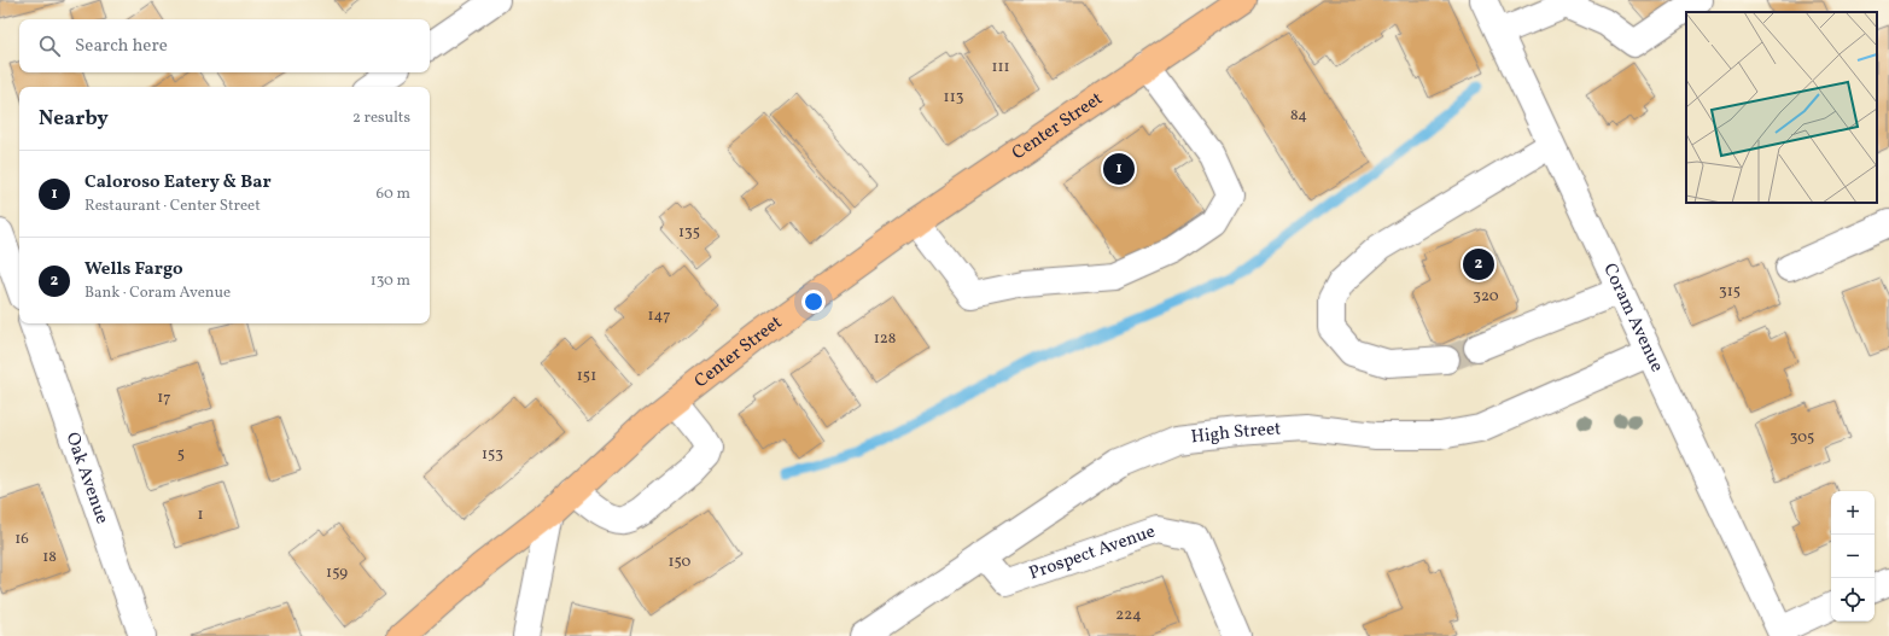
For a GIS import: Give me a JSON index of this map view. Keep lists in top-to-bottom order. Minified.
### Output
{"streets":{"main road":["Center Street"],"street":["Coram Avenue","High Street","Oak Avenue","Prospect Avenue"]},"crossings":[["Coram Avenue","High Street"],["High Street","Prospect Avenue"]],"house_numbers":["111","113","84","135","315","320","147","128","151","17","305","5","153","1","16","18","150","159","224"],"page":{"search":"Search here","heading":["Nearby","2 results"],"list":[{"mark":"1","name":"Caloroso Eatery & Bar","note":"Restaurant · Center Street","value":"60 m"},{"mark":"2","name":"Wells Fargo","note":"Bank · Coram Avenue","value":"130 m"}],"pins":["1","2"],"map_buttons":["+","−"]}}
